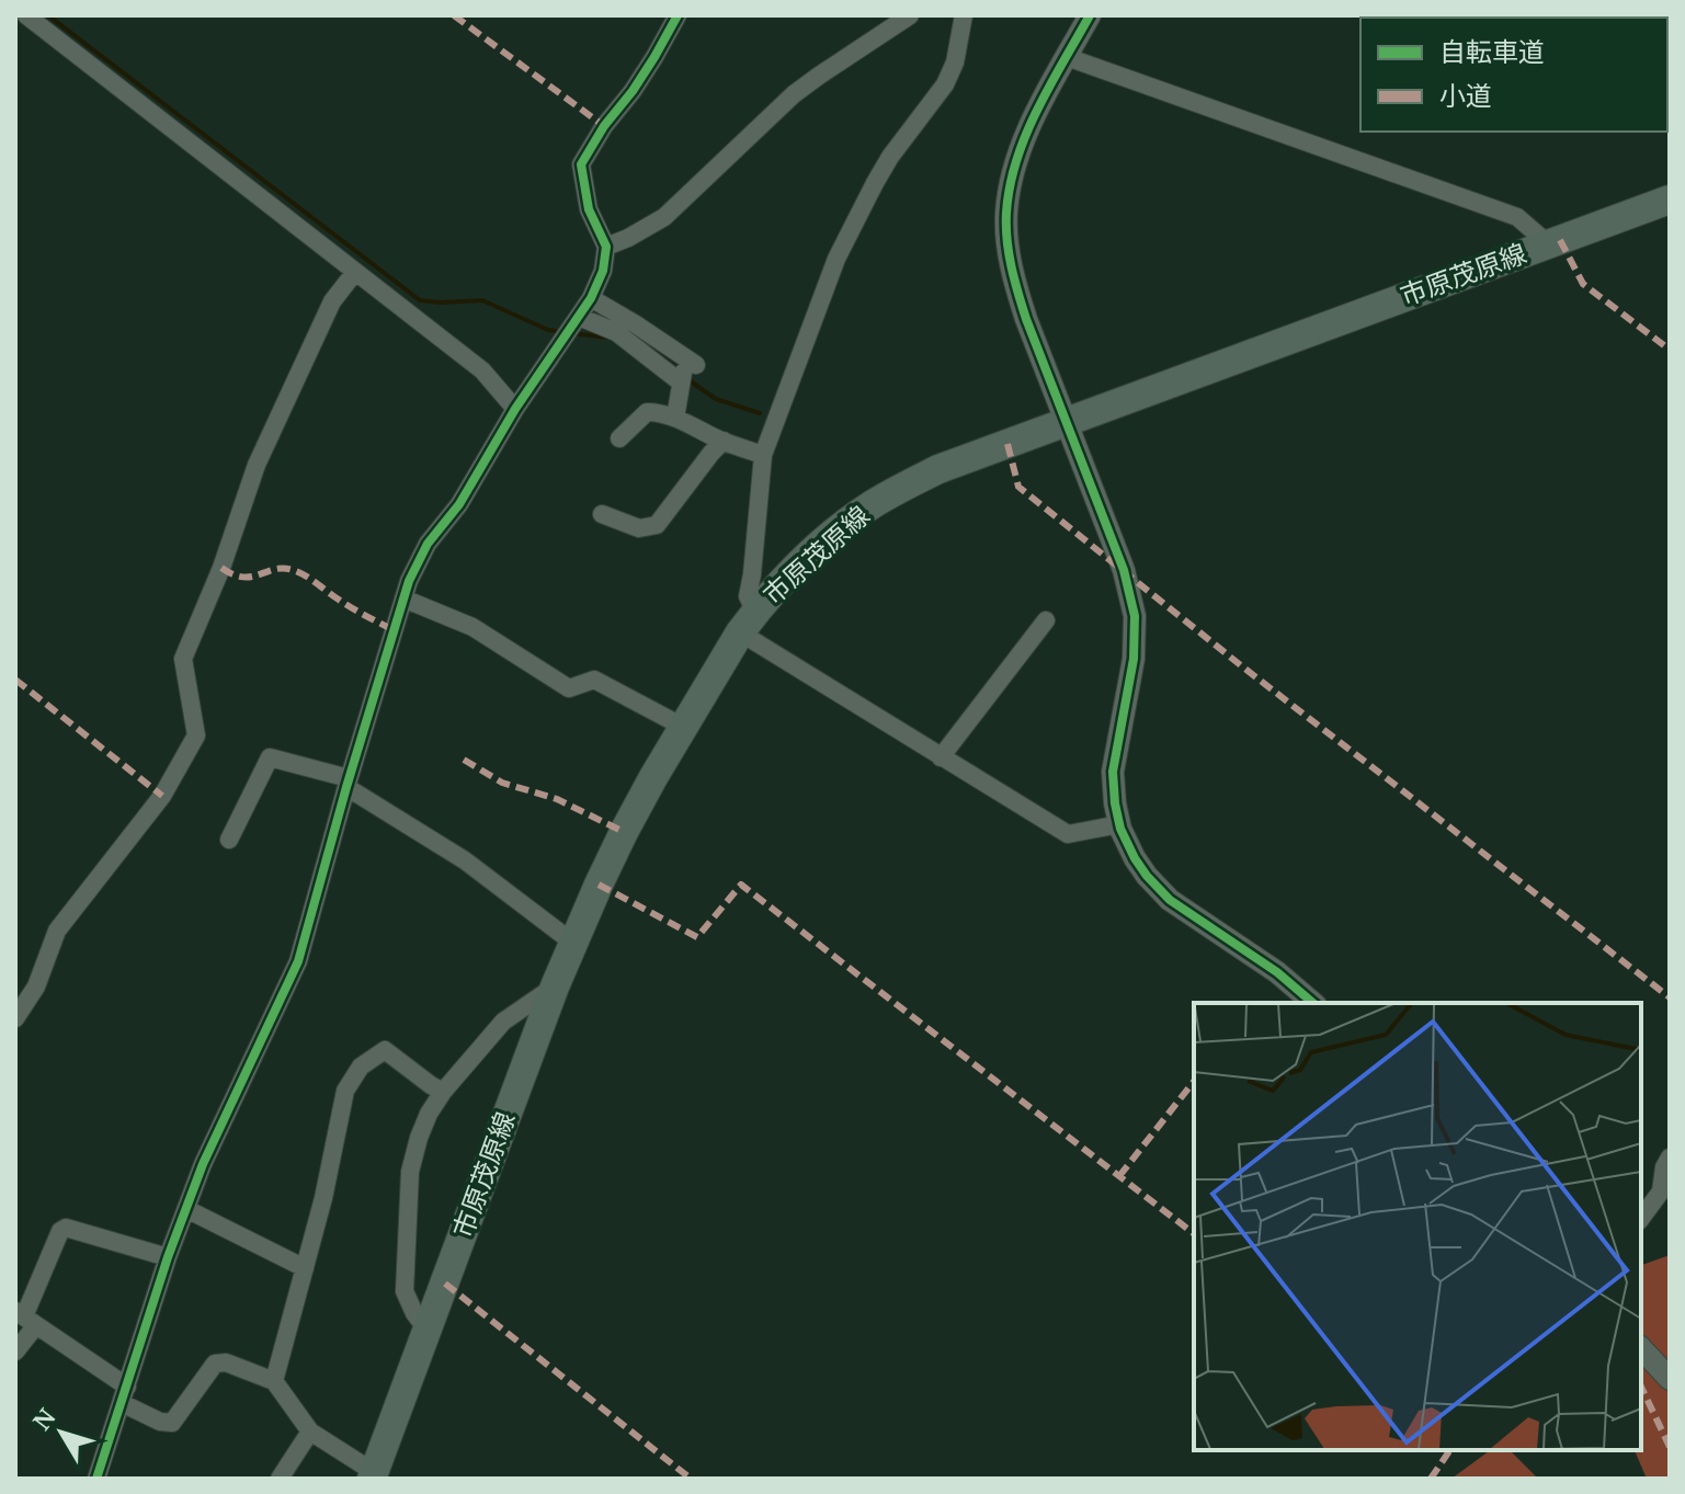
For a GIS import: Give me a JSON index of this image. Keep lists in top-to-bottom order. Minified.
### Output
{"streets":{"main road":["市原茂原線"]},"legend":["自転車道","小道"],"north":"top left"}
